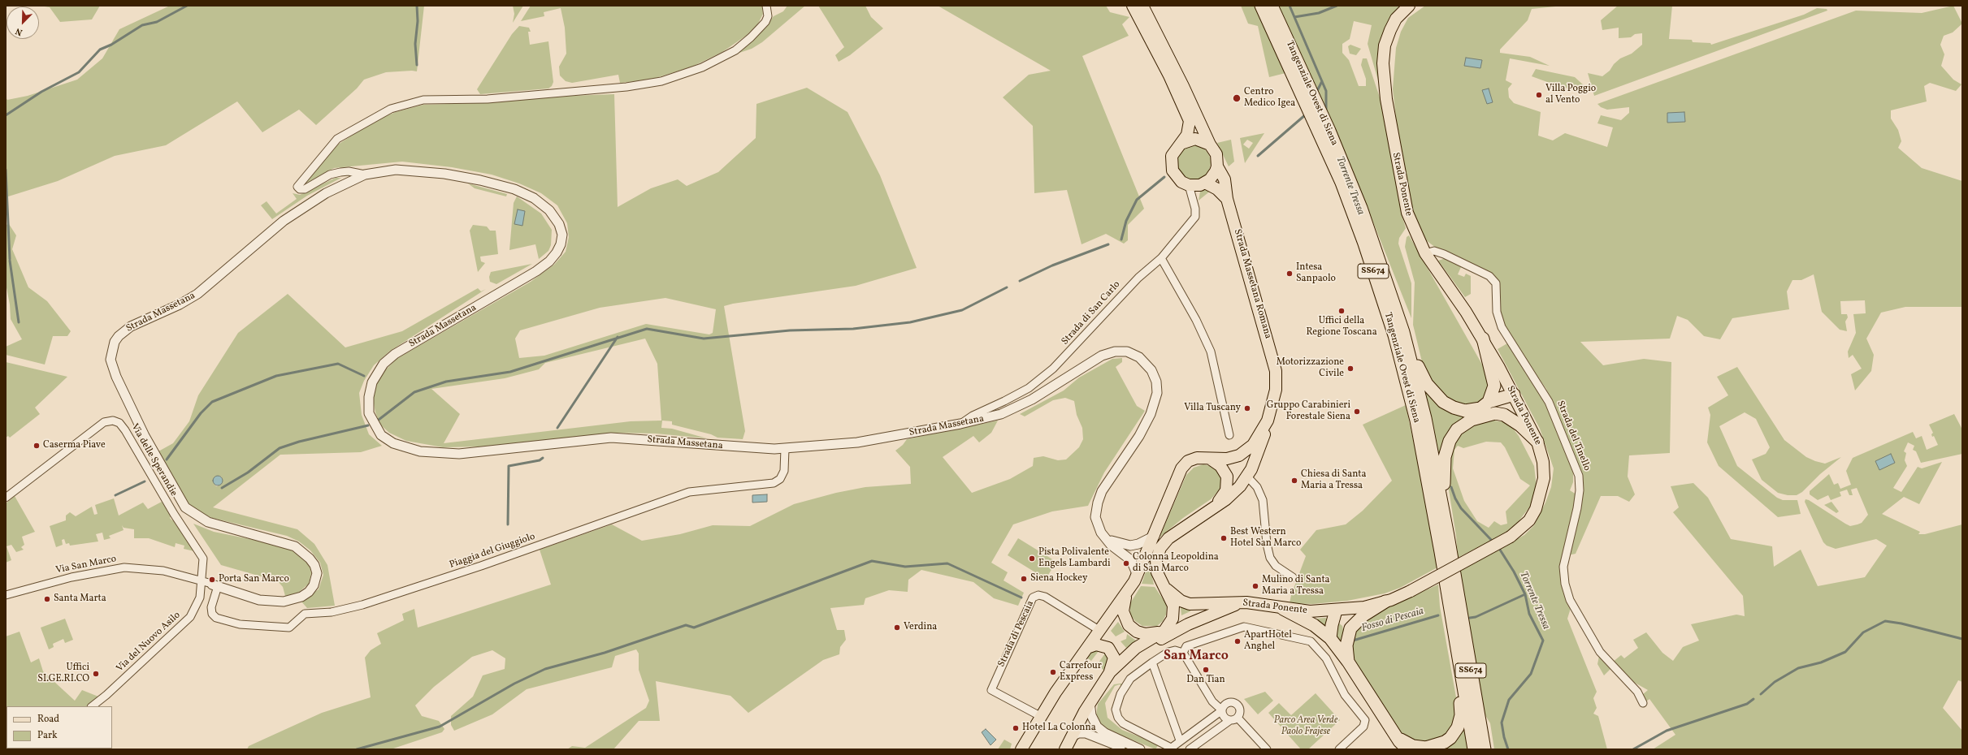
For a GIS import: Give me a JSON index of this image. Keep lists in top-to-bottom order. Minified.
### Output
{"streets":{"highway":["Tangenziale Ovest di Siena","SS674"],"main road":["Strada Ponente","Strada Massetana Romana"],"street":["Strada Massetana","Strada di San Carlo","Strada del Tinello","Via delle Sperandie","Piaggia del Giuggiolo","Via San Marco","Strada di Pescaia","Via del Nuovo Asilo"]},"crossings":[["Strada Ponente","Strada del Tinello"],["Strada Massetana Romana","Strada di San Carlo"],["Strada Massetana","Strada di San Carlo"],["Strada Massetana","Via delle Sperandie"],["Strada Massetana","Piaggia del Giuggiolo"],["Strada Massetana","Via San Marco"],["Strada Massetana","Via del Nuovo Asilo"],["Via delle Sperandie","Piaggia del Giuggiolo"],["Via delle Sperandie","Via San Marco"],["Via delle Sperandie","Via del Nuovo Asilo"],["Piaggia del Giuggiolo","Via San Marco"],["Piaggia del Giuggiolo","Via del Nuovo Asilo"],["Via San Marco","Via del Nuovo Asilo"]],"districts":["San Marco"],"water":["Torrente Tressa","Fosso di Pescaia"],"parks":["Parco Area Verde Paolo Frajese"],"places":["Villa Poggio al Vento","Centro Medico Igea","Intesa Sanpaolo","Uffici della Regione Toscana","Motorizzazione Civile","Villa Tuscany","Gruppo Carabinieri Forestale Siena","Caserma Piave","Chiesa di Santa Maria a Tressa","Best Western Hotel San Marco","Pista Polivalente Engels Lambardi","Colonna Leopoldina di San Marco","Siena Hockey","Porta San Marco","Mulino di Santa Maria a Tressa","Santa Marta","Verdina","ApartHotel Anghel","Dan Tian","Carrefour Express","Uffici SI.GE.RI.CO","Hotel La Colonna"],"legend":["Road","Park"],"north":"bottom left"}
